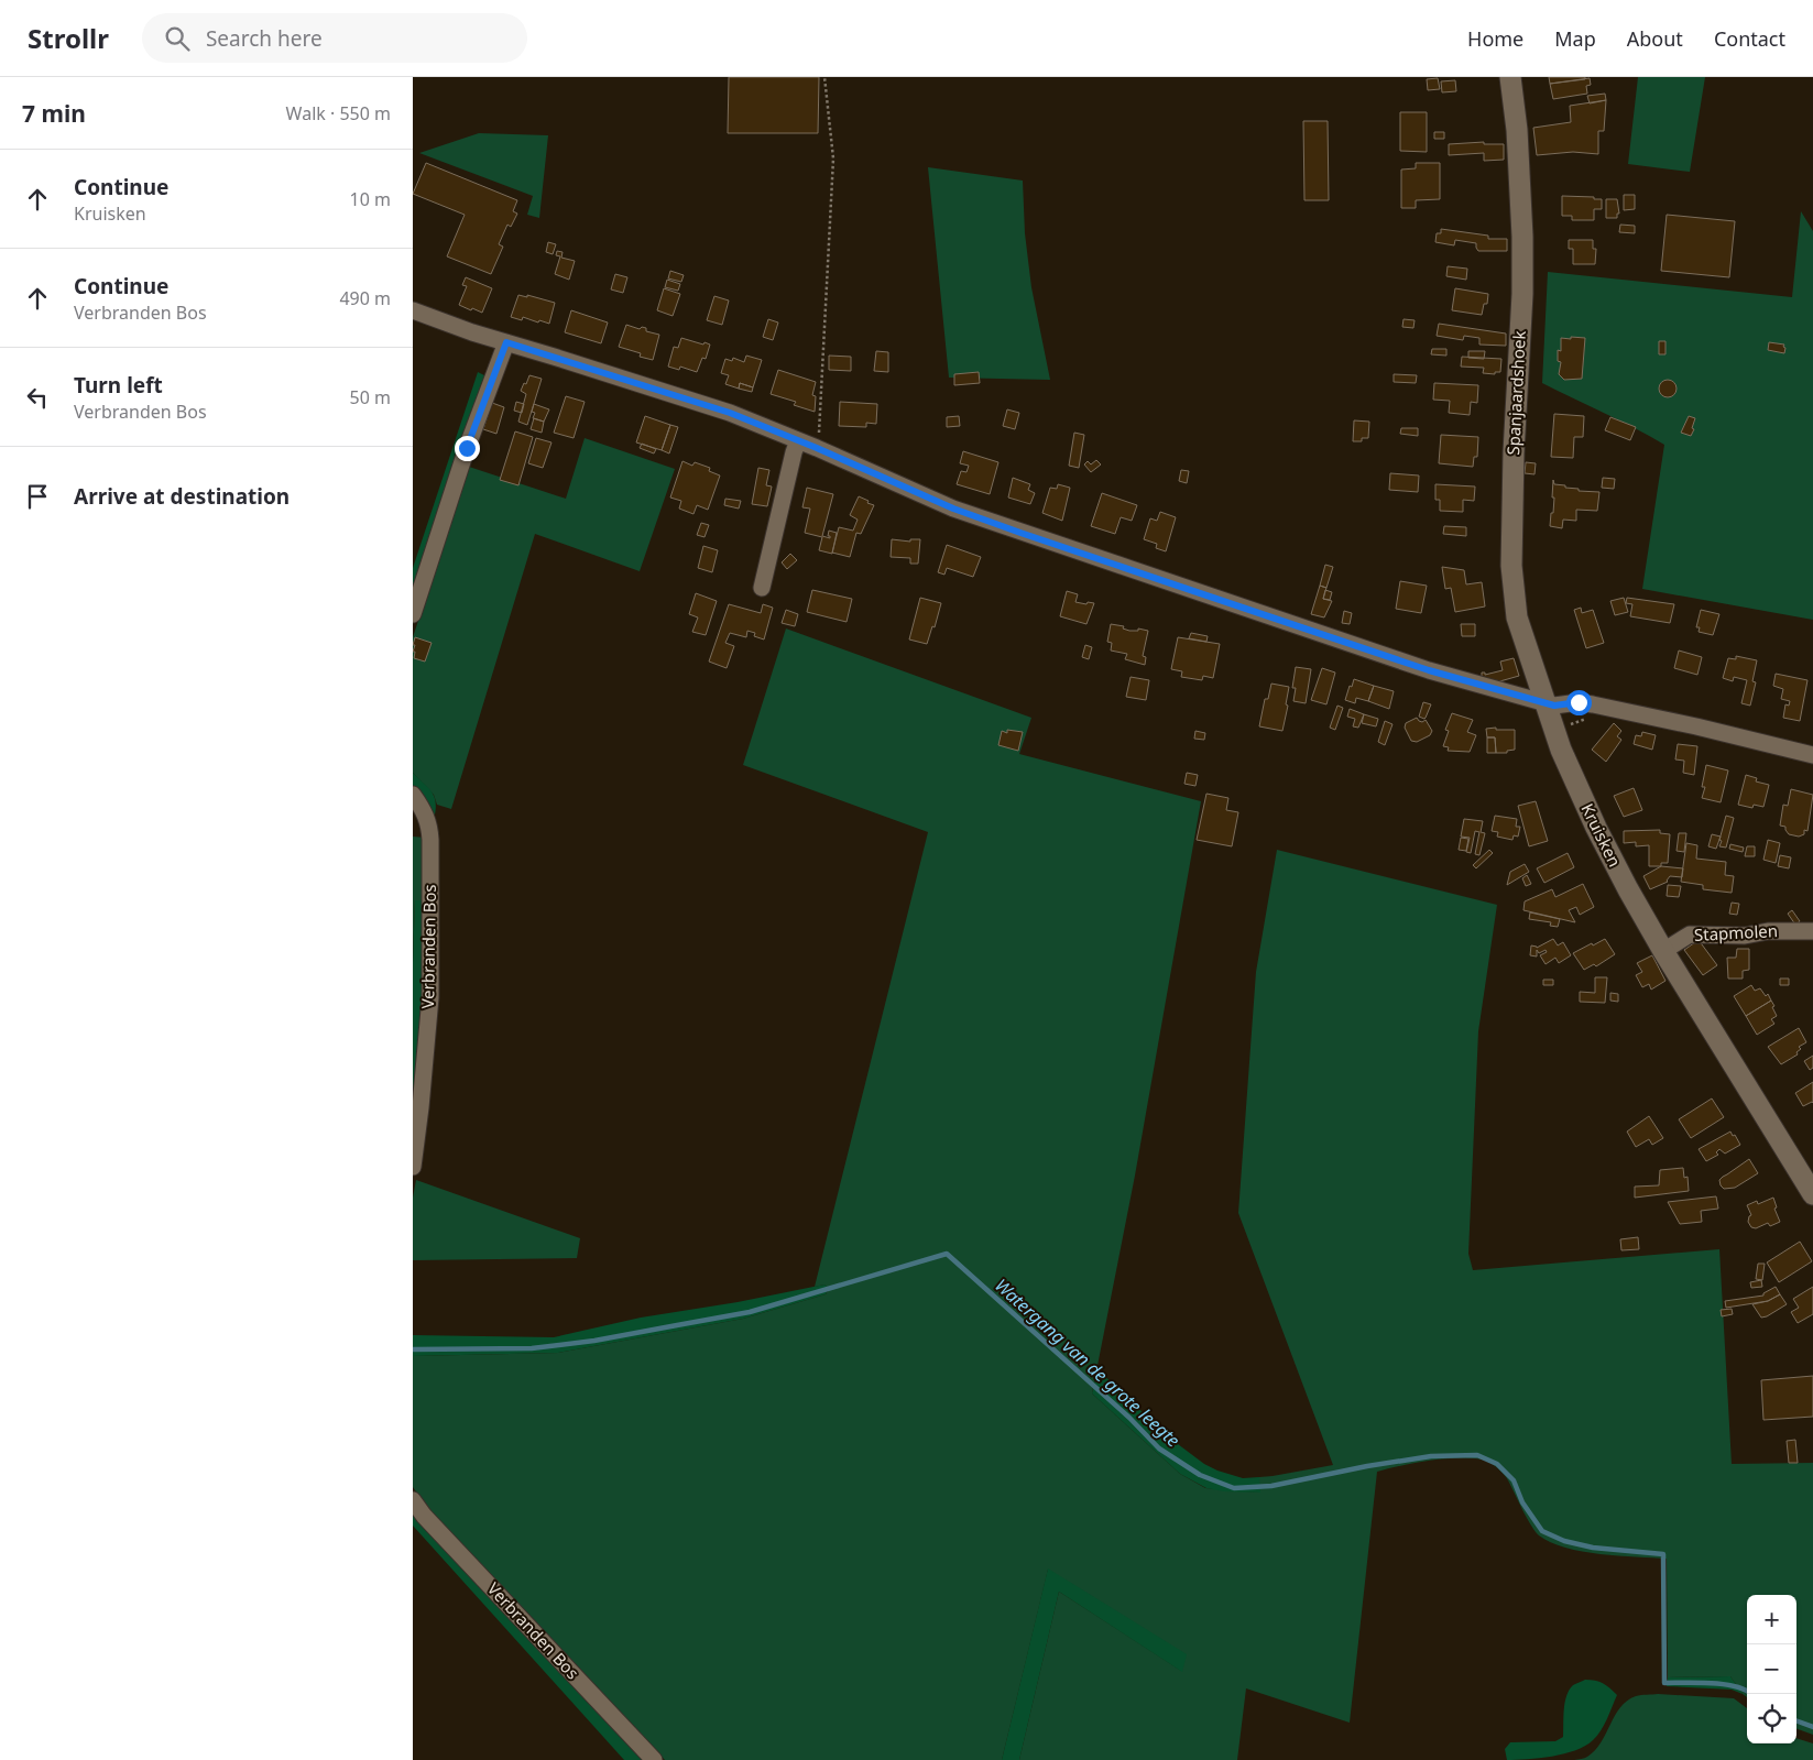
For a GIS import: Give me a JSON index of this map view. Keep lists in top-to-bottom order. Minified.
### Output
{"streets":{"street":["Spanjaardshoek","Kruisken","Stapmolen","Verbranden Bos"]},"crossings":[["Spanjaardshoek","Kruisken"],["Kruisken","Stapmolen"]],"water":["Watergang van de grote leegte"],"page":{"header":"Strollr","search":"Search here","nav":["Home","Map","About","Contact"],"heading":["7 min","Walk · 550 m"],"list":[["Continue","Kruisken","10 m"],["Continue","Verbranden Bos","490 m"],["Turn left","Verbranden Bos","50 m"],"Arrive at destination"],"map_buttons":["+","−"]}}
